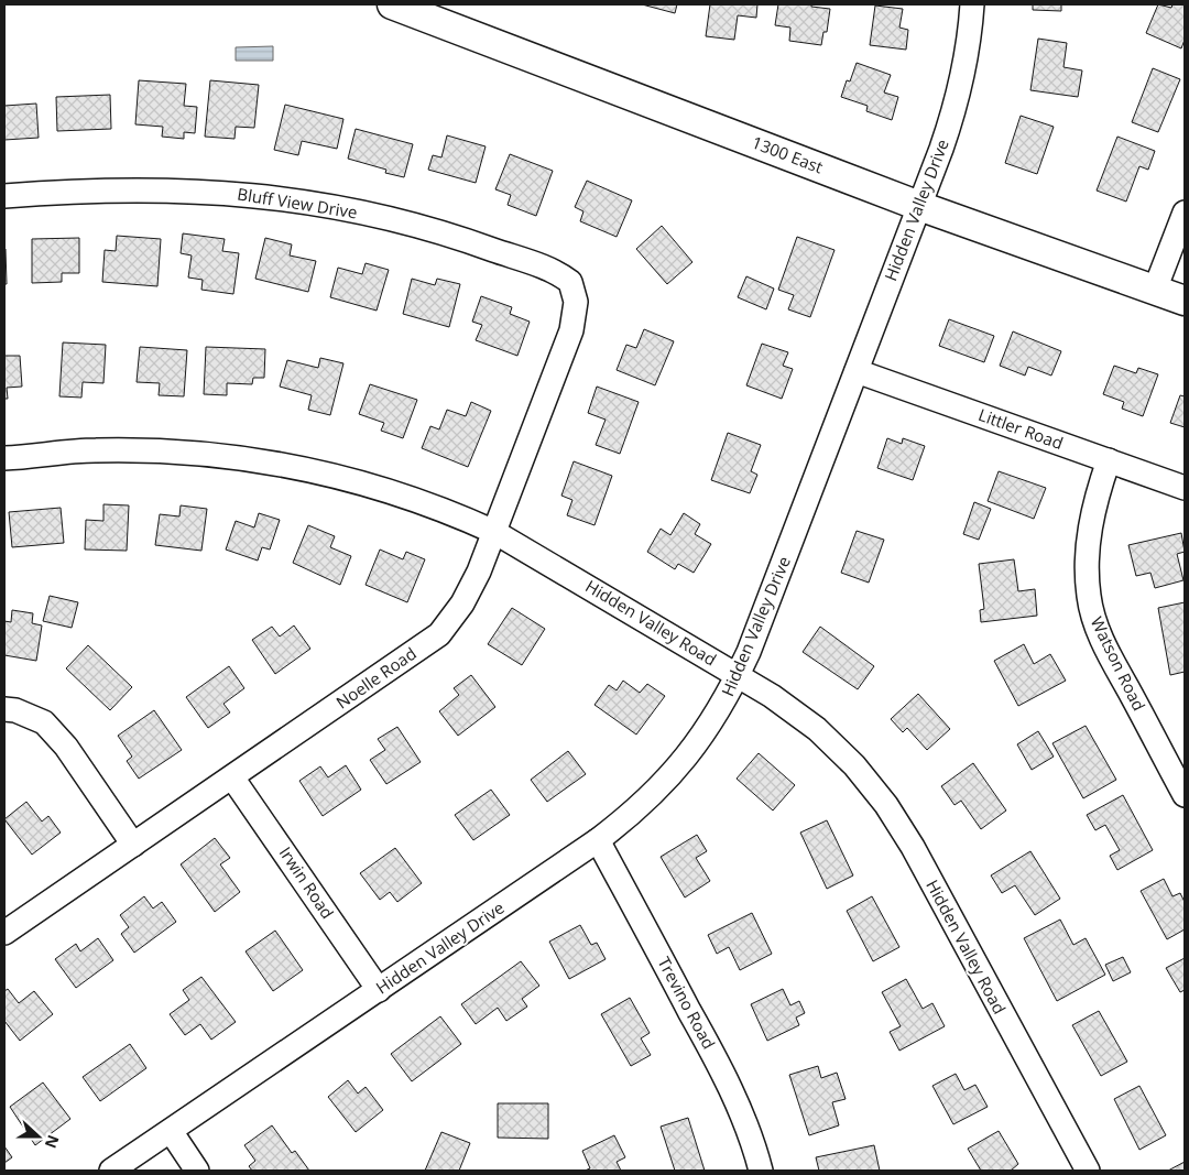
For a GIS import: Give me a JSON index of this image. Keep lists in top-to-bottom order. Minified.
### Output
{"streets":{"main road":["1300 East"],"street":["Bluff View Drive","Hidden Valley Drive","Littler Road","Hidden Valley Road","Watson Road","Noelle Road","Irwin Road","Trevino Road"]},"crossings":[["1300 East","Hidden Valley Drive"],["Bluff View Drive","Noelle Road"],["Hidden Valley Drive","Littler Road"],["Hidden Valley Drive","Hidden Valley Road"],["Hidden Valley Drive","Irwin Road"],["Hidden Valley Drive","Trevino Road"],["Littler Road","Watson Road"],["Hidden Valley Road","Noelle Road"],["Noelle Road","Irwin Road"]],"north":"right"}
